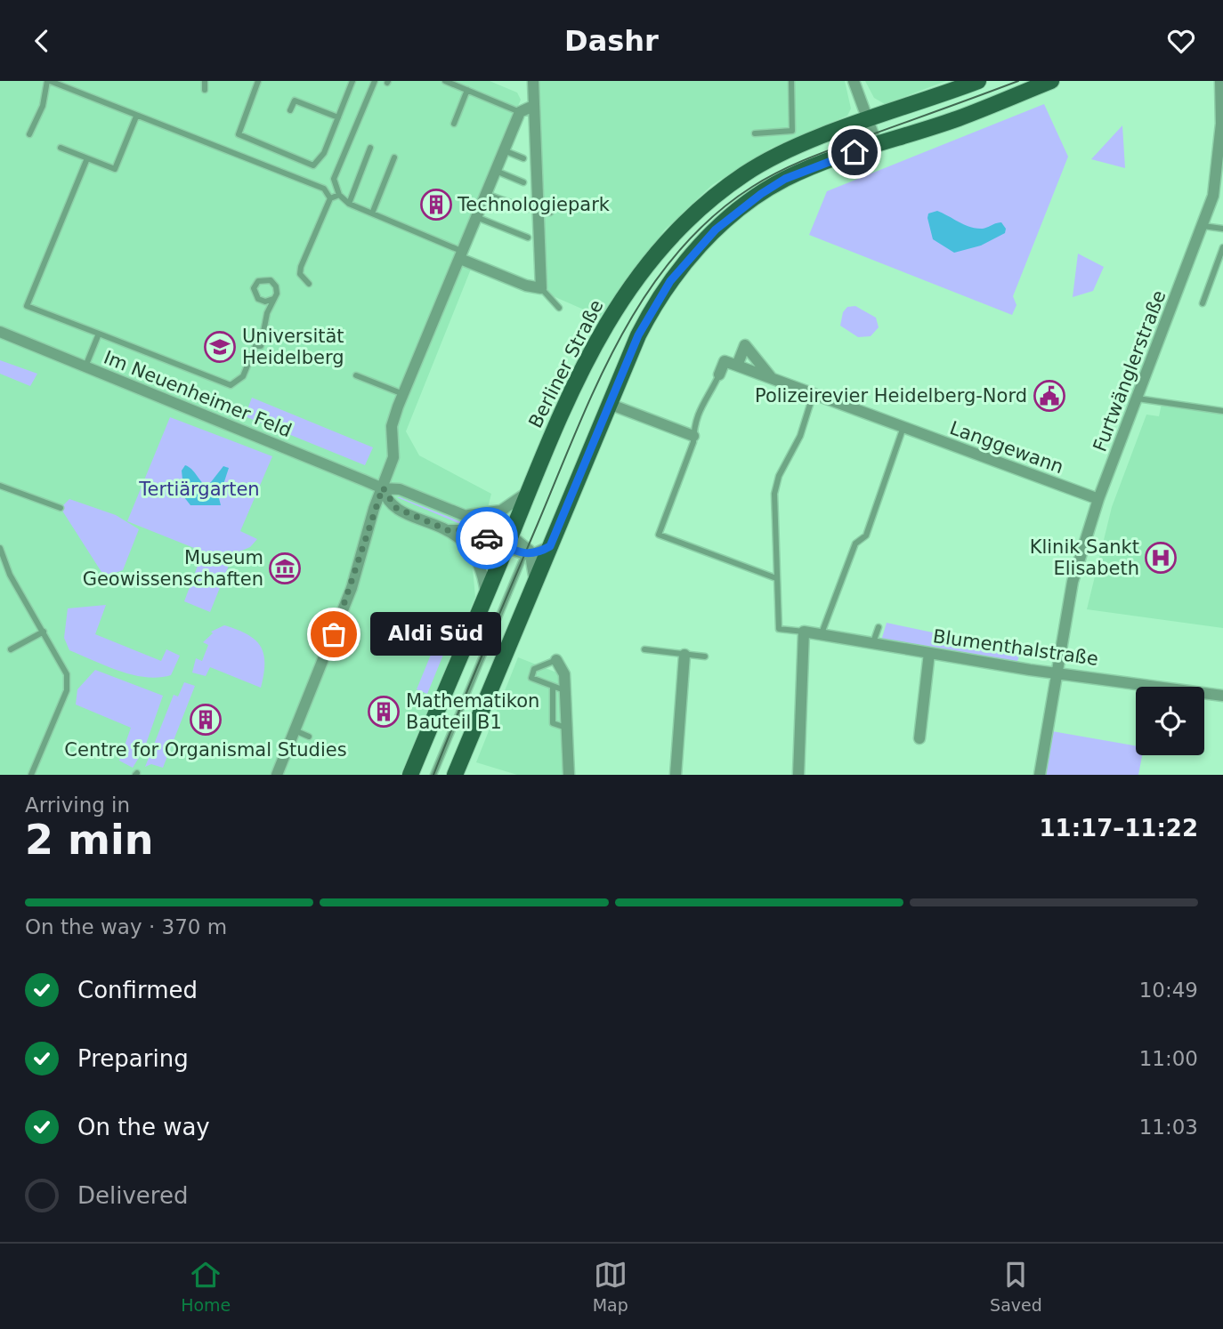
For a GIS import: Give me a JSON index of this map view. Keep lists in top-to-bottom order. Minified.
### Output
{"streets":{"main road":["Berliner Straße"],"street":["Furtwänglerstraße","Im Neuenheimer Feld","Langgewann","Blumenthalstraße"]},"crossings":[["Berliner Straße","Im Neuenheimer Feld"],["Furtwänglerstraße","Langgewann"],["Furtwänglerstraße","Blumenthalstraße"]],"parks":["Tertiärgarten"],"places":{"building":["Technologiepark","Mathematikon Bauteil B1","Centre for Organismal Studies"],"school or university":["Universität Heidelberg"],"public building":["Polizeirevier Heidelberg-Nord"],"hospital":["Klinik Sankt Elisabeth"],"museum":["Museum Geowissenschaften"],"other":["Aldi Süd"]},"page":{"header":"Dashr","bubble":"Aldi Süd","heading":["2 min","Arriving in","11:17–11:22"],"bar":"On the way · 370 m","list":[["Confirmed","10:49"],["Preparing","11:00"],["On the way","11:03"],"Delivered"],"tabs":["Home","Map","Saved"]}}
